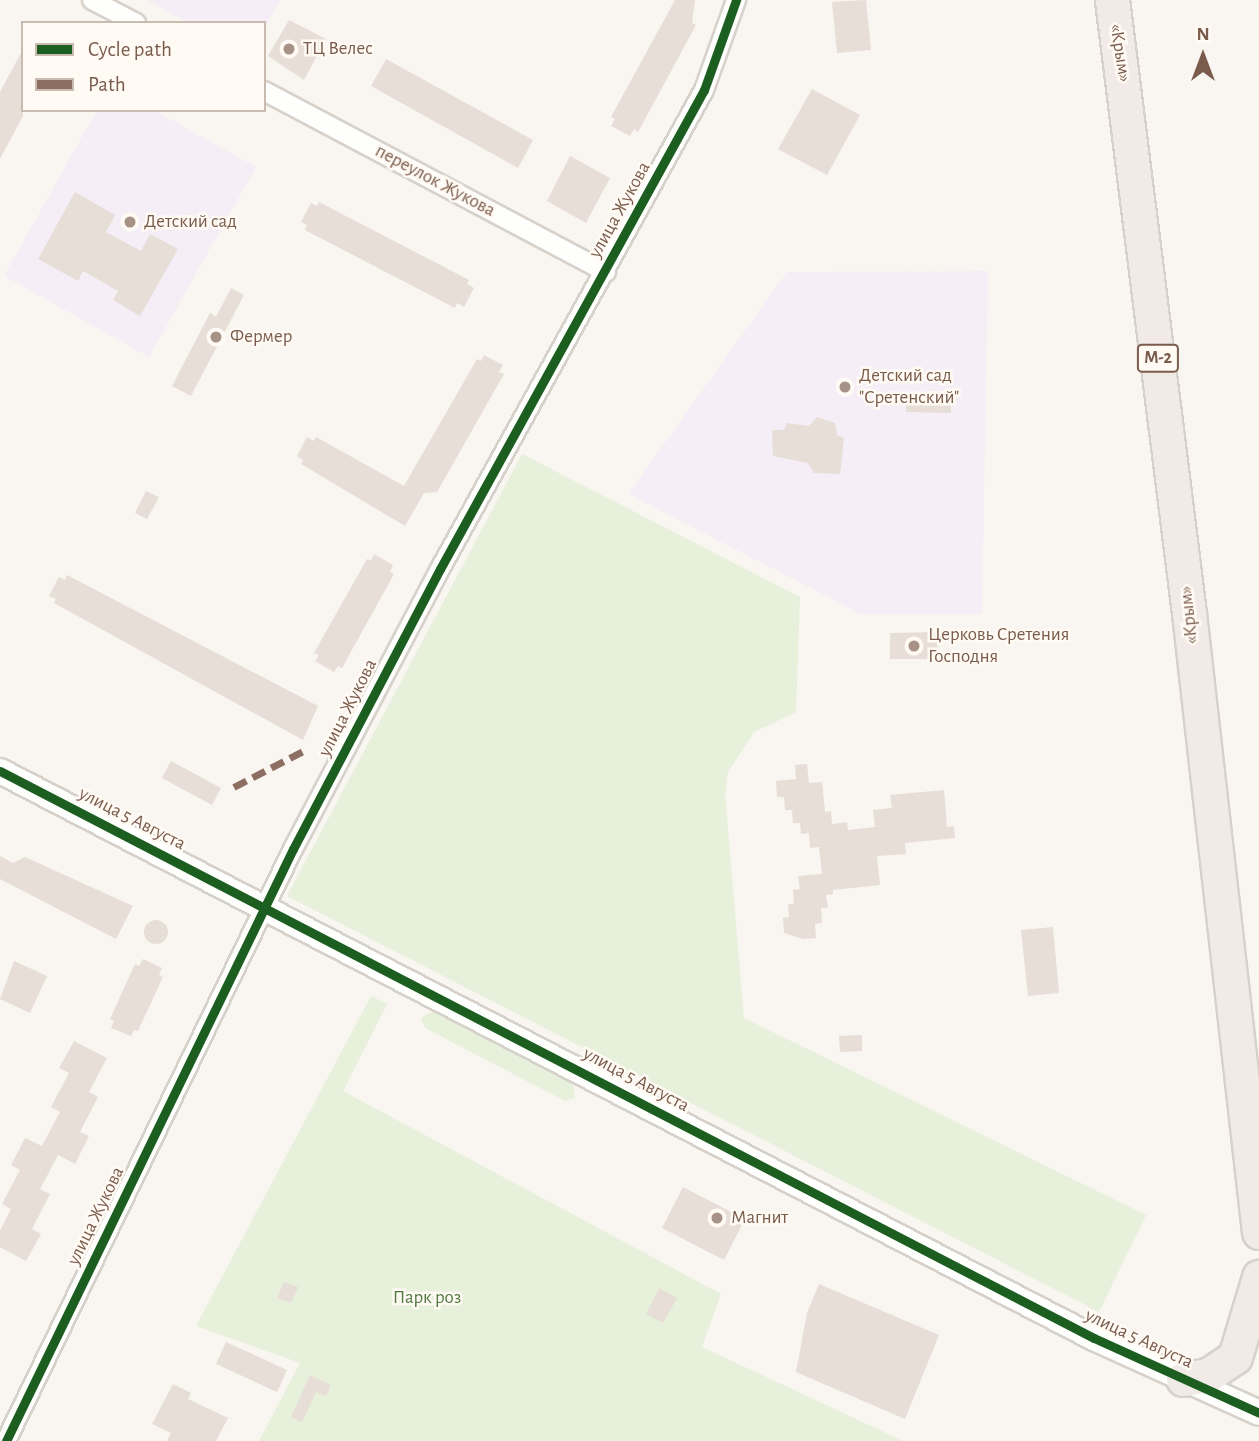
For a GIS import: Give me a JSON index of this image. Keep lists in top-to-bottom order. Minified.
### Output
{"streets":{"highway":["«Крым»","М-2"],"street":["переулок Жукова","улица Жукова","улица 5 Августа"]},"crossings":[["переулок Жукова","улица Жукова"],["улица Жукова","улица 5 Августа"]],"parks":["Парк роз"],"places":["ТЦ Велес","Детский сад","Фермер","Детский сад \"Сретенский\"","Церковь Сретения Господня","Магнит"],"legend":["Cycle path","Path"],"north":"top"}
